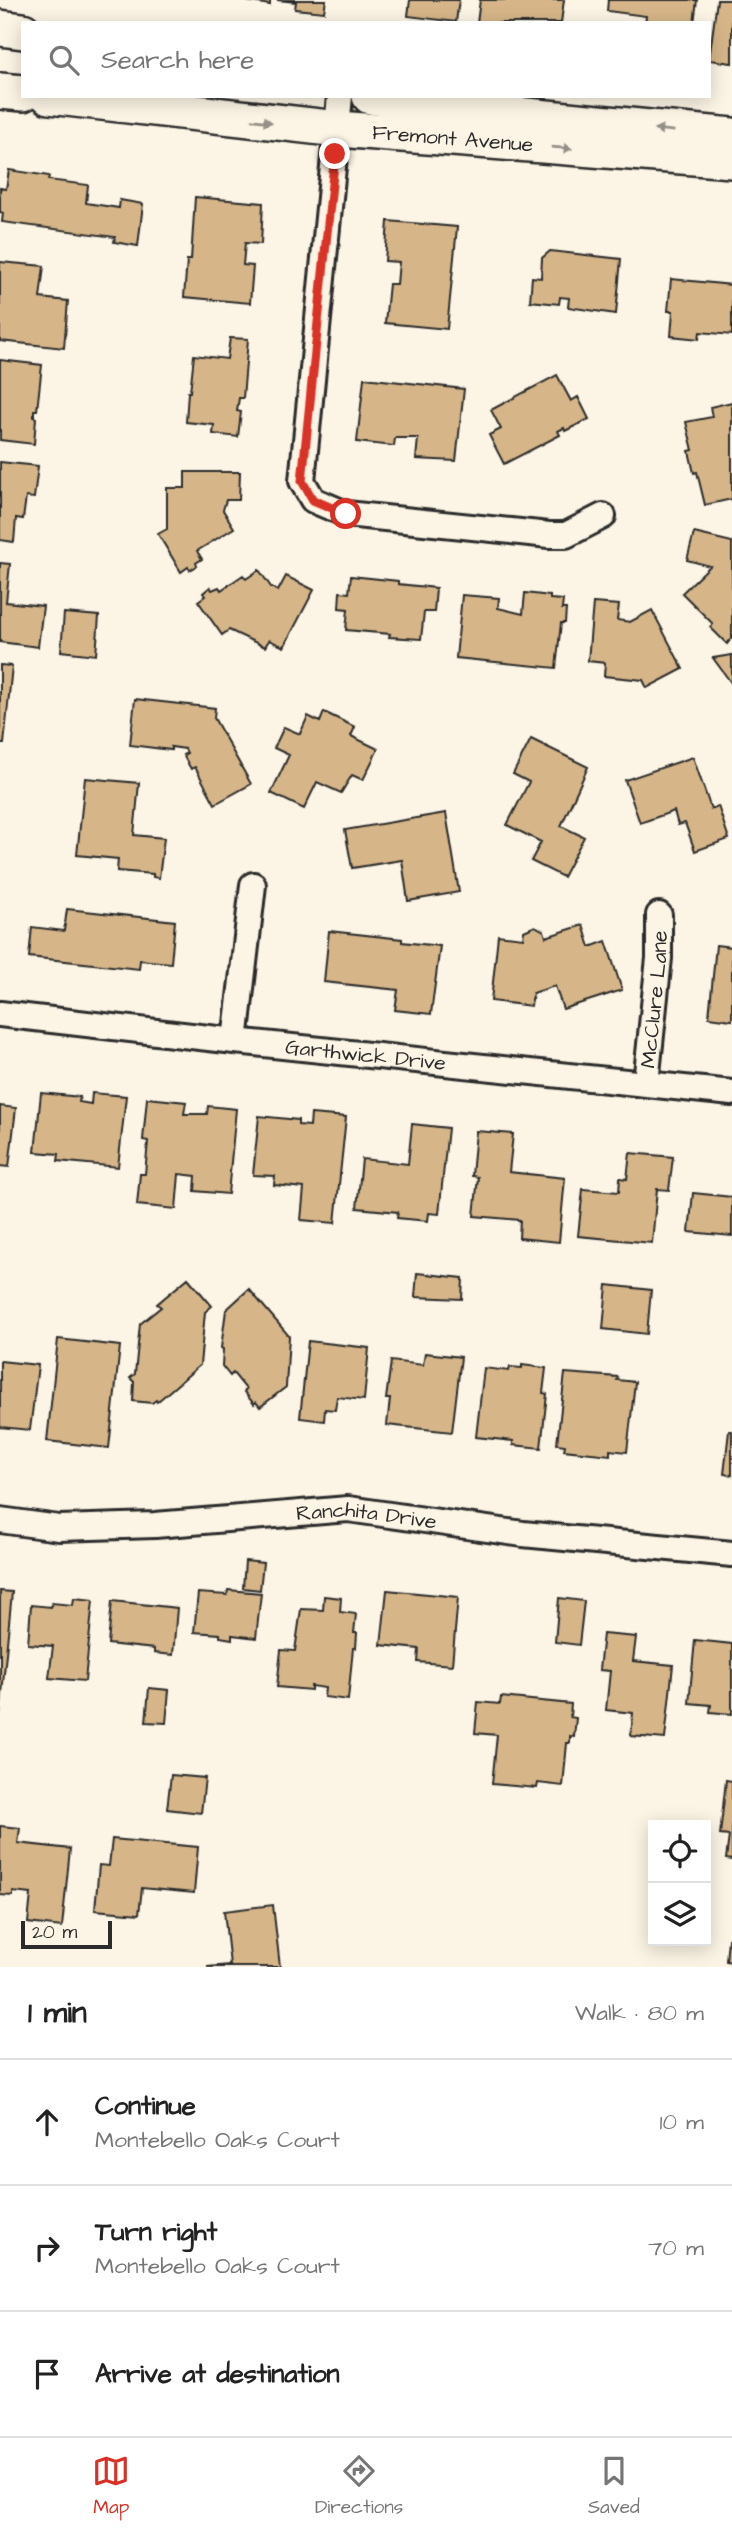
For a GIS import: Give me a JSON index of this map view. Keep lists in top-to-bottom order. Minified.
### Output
{"streets":{"main road":["Fremont Avenue"],"street":["McClure Lane","Garthwick Drive","Ranchita Drive"]},"crossings":[["McClure Lane","Garthwick Drive"]],"scale_bar":"20 m","page":{"search":"Search here","scale":"20 m","heading":["1 min","Walk · 80 m"],"list":[["Continue","Montebello Oaks Court","10 m"],["Turn right","Montebello Oaks Court","70 m"],"Arrive at destination"],"nav":["Map","Directions","Saved"]}}
